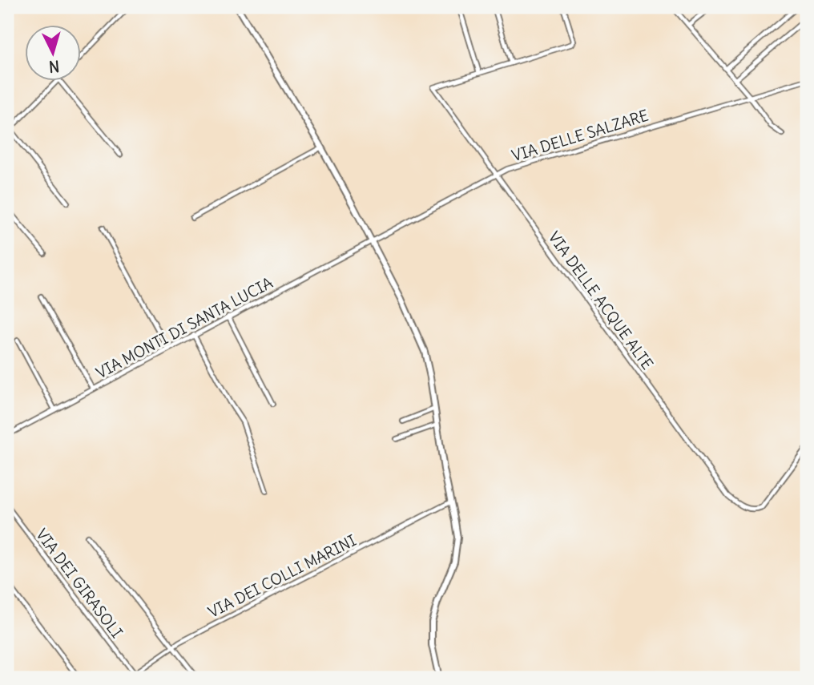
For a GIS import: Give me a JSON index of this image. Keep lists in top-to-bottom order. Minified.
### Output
{"streets":{"street":["VIA DELLE SALZARE","VIA DELLE ACQUE ALTE","VIA MONTI DI SANTA LUCIA","VIA DEI COLLI MARINI","VIA DEI GIRASOLI"]},"crossings":[["VIA DELLE SALZARE","VIA DELLE ACQUE ALTE"],["VIA DELLE SALZARE","VIA MONTI DI SANTA LUCIA"],["VIA DEI COLLI MARINI","VIA DEI GIRASOLI"]],"north":"bottom"}
